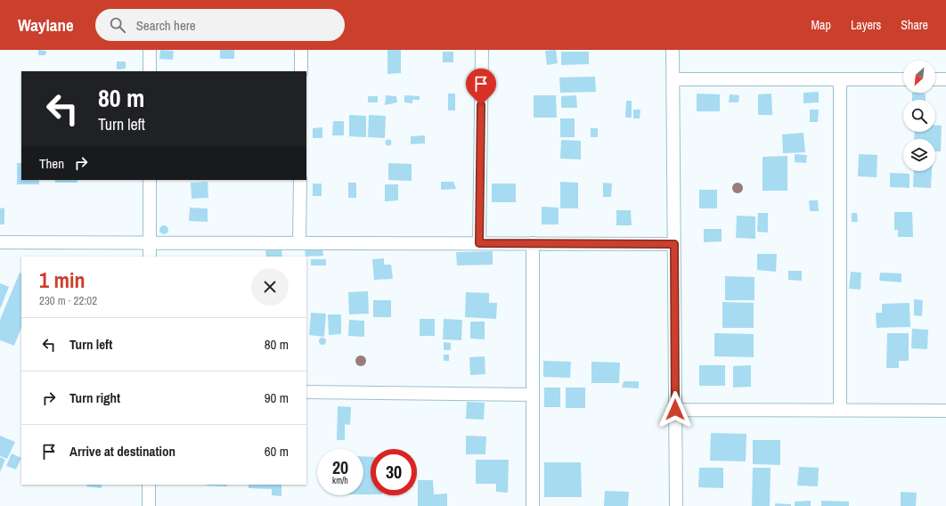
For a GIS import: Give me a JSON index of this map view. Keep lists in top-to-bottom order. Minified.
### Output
{"north":"bottom left","page":{"header":"Waylane","search":"Search here","nav":["Map","Layers","Share"],"turn":["80 m","Turn left"],"then":"Then","heading":["1 min","230 m · 22:02"],"list":[{"name":"Turn left","value":"80 m"},{"name":"Turn right","value":"90 m"},{"name":"Arrive at destination","value":"60 m"}],"speed":"20 km/h","limit":"30"}}
